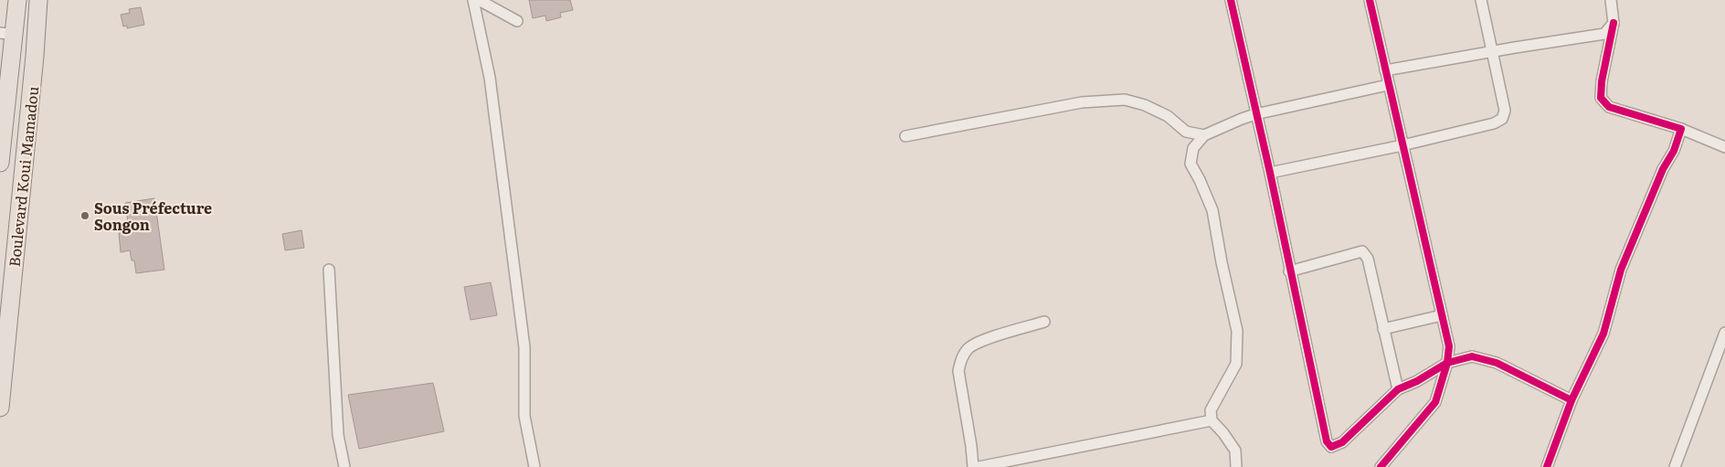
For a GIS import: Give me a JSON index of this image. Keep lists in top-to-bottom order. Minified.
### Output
{"streets":{"main road":["Boulevard Koui Mamadou"]},"places":["Sous Préfecture Songon"]}
